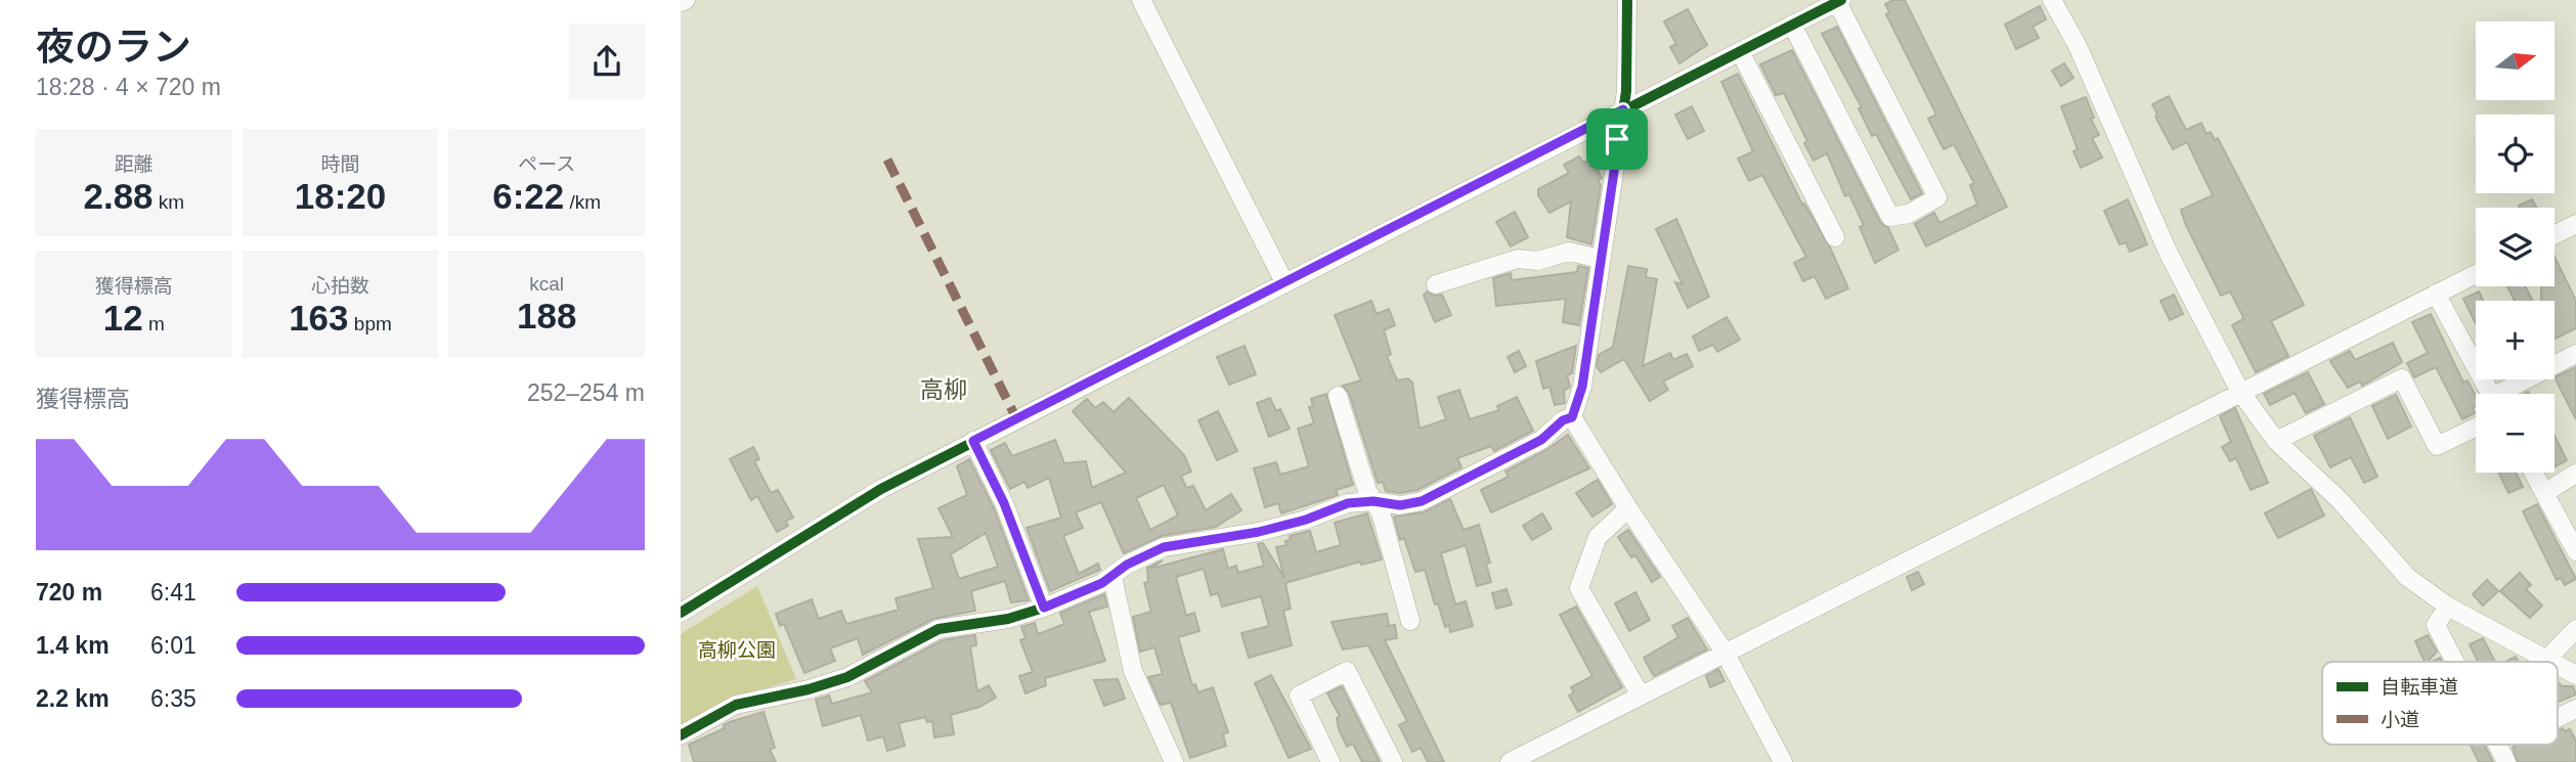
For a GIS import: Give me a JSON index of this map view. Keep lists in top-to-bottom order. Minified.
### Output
{"districts":["高柳"],"parks":["高柳公園"],"legend":["自転車道","小道"],"north":"right","page":{"heading":["夜のラン","18:28 · 4 × 720 m"],"map_buttons":["+","−"],"stats":[["距離","2.88 km"],["時間","18:20"],["ペース","6:22 /km"],["獲得標高","12 m"],["心拍数","163 bpm"],["kcal","188"]],"chart":["獲得標高","252–254 m"],"list":[{"name":"720 m","note":"6:41"},{"name":"1.4 km","note":"6:01"},{"name":"2.2 km","note":"6:35"}]}}
